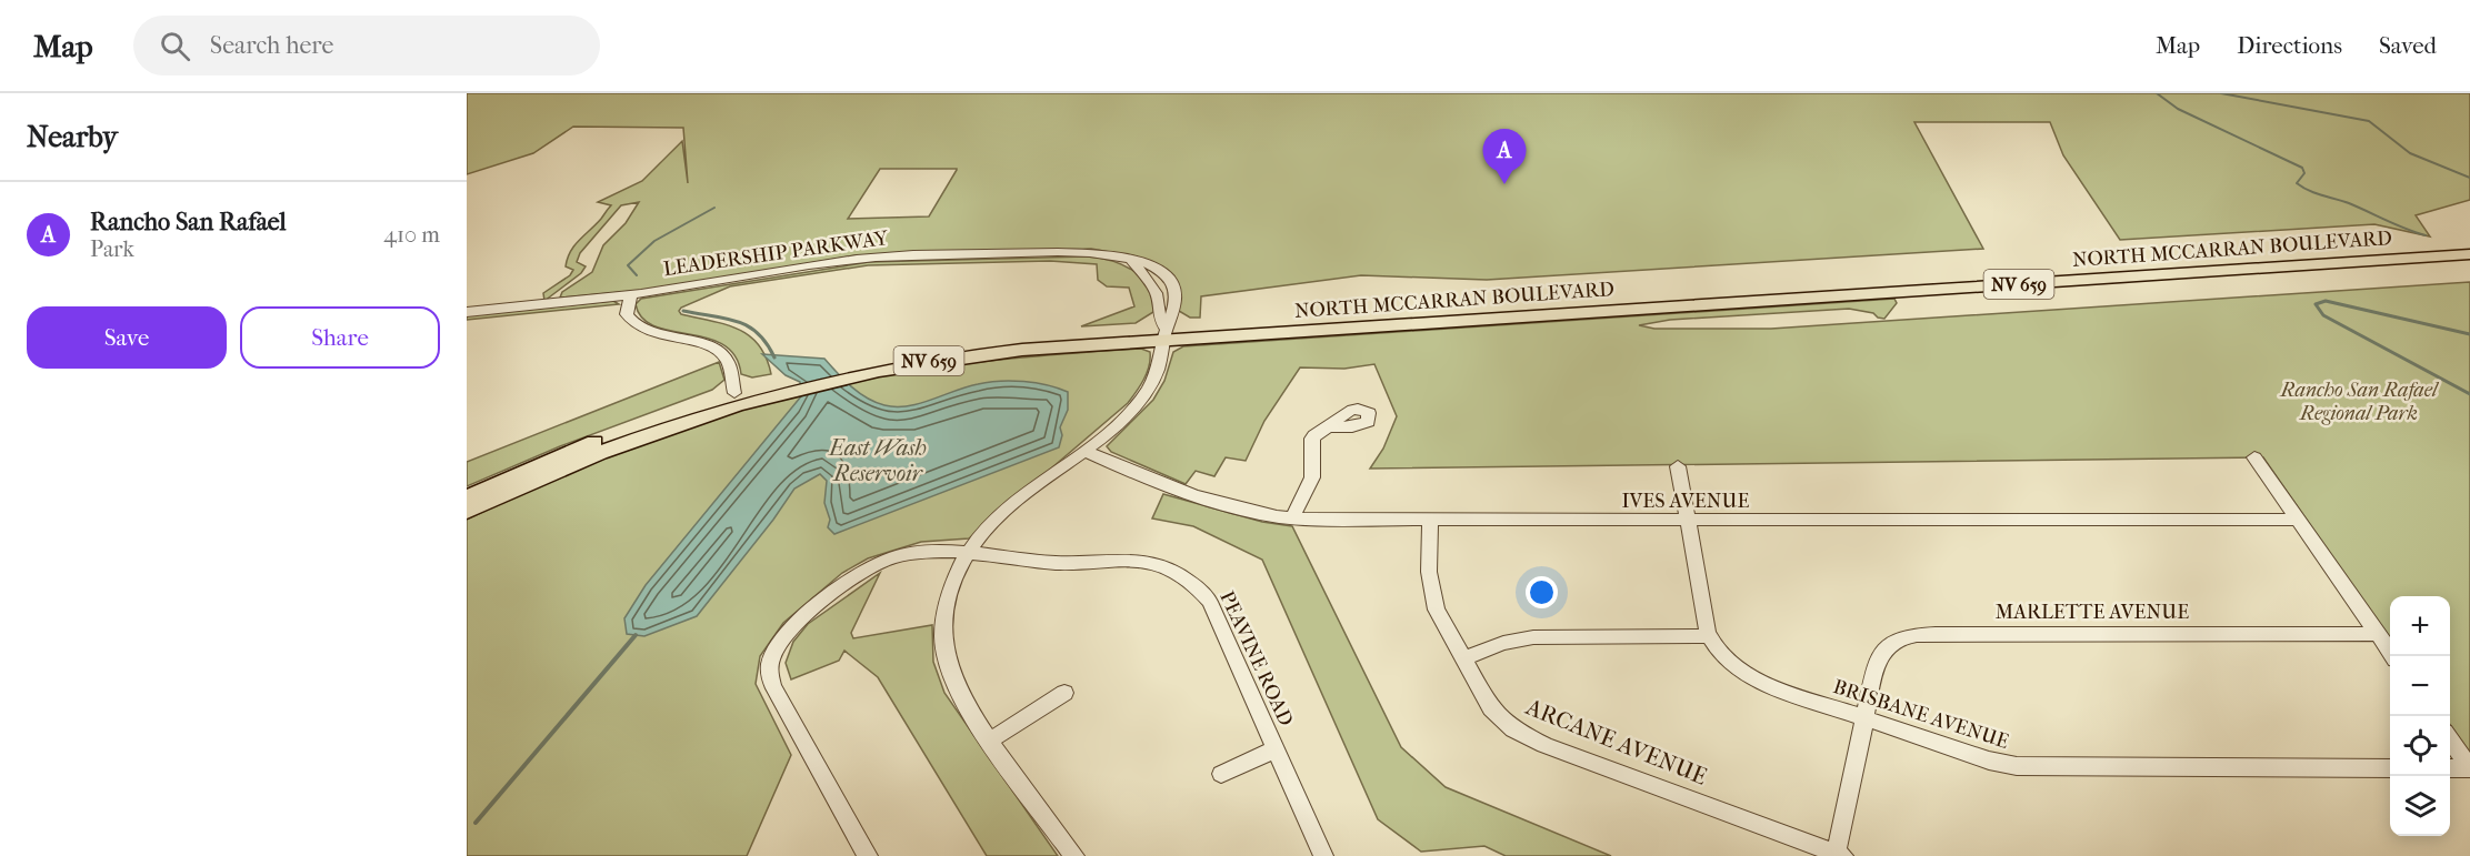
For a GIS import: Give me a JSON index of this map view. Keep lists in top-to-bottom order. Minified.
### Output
{"streets":{"main road":["NORTH MCCARRAN BOULEVARD","NV 659"],"street":["LEADERSHIP PARKWAY","IVES AVENUE","MARLETTE AVENUE","PEAVINE ROAD","BRISBANE AVENUE","ARCANE AVENUE"]},"crossings":[["NORTH MCCARRAN BOULEVARD","LEADERSHIP PARKWAY"],["IVES AVENUE","BRISBANE AVENUE"],["IVES AVENUE","ARCANE AVENUE"],["MARLETTE AVENUE","BRISBANE AVENUE"],["MARLETTE AVENUE","ARCANE AVENUE"]],"water":["East Wash Reservoir"],"parks":["Rancho San Rafael Regional Park"],"page":{"header":"Map","search":"Search here","nav":["Map","Directions","Saved"],"heading":"Nearby","pins":"A","list":[{"mark":"A","name":"Rancho San Rafael","note":"Park","value":"410 m"}],"buttons":["Save","Share"],"map_buttons":["+","−"]}}
